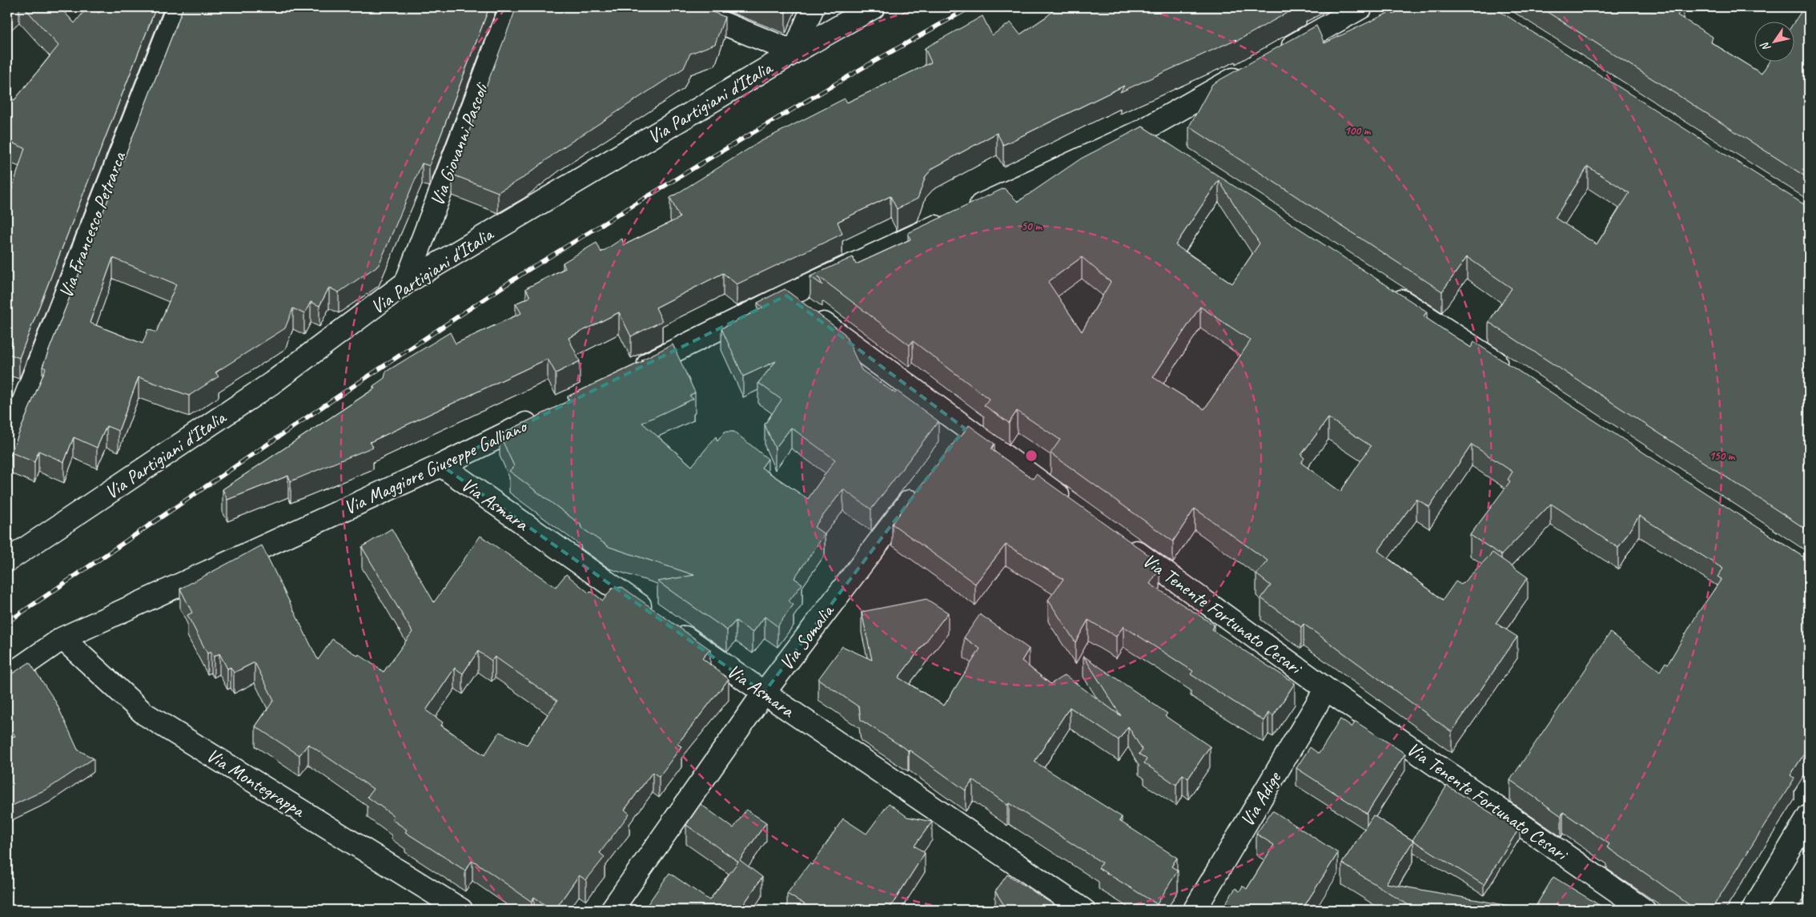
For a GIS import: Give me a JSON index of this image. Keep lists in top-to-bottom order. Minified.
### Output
{"streets":{"street":["Via Partigiani d'Italia","Via Giovanni Pascoli","Via Francesco Petrarca","Via Maggiore Giuseppe Galliano","Via Asmara","Via Tenente Fortunato Cesari","Via Somalia","Via Montegrappa","Via Adige"]},"crossings":[["Via Partigiani d'Italia","Via Giovanni Pascoli"],["Via Maggiore Giuseppe Galliano","Via Asmara"],["Via Maggiore Giuseppe Galliano","Via Montegrappa"],["Via Asmara","Via Somalia"],["Via Tenente Fortunato Cesari","Via Adige"]],"north":"bottom left","rings":["100 m","50 m","150 m"]}
